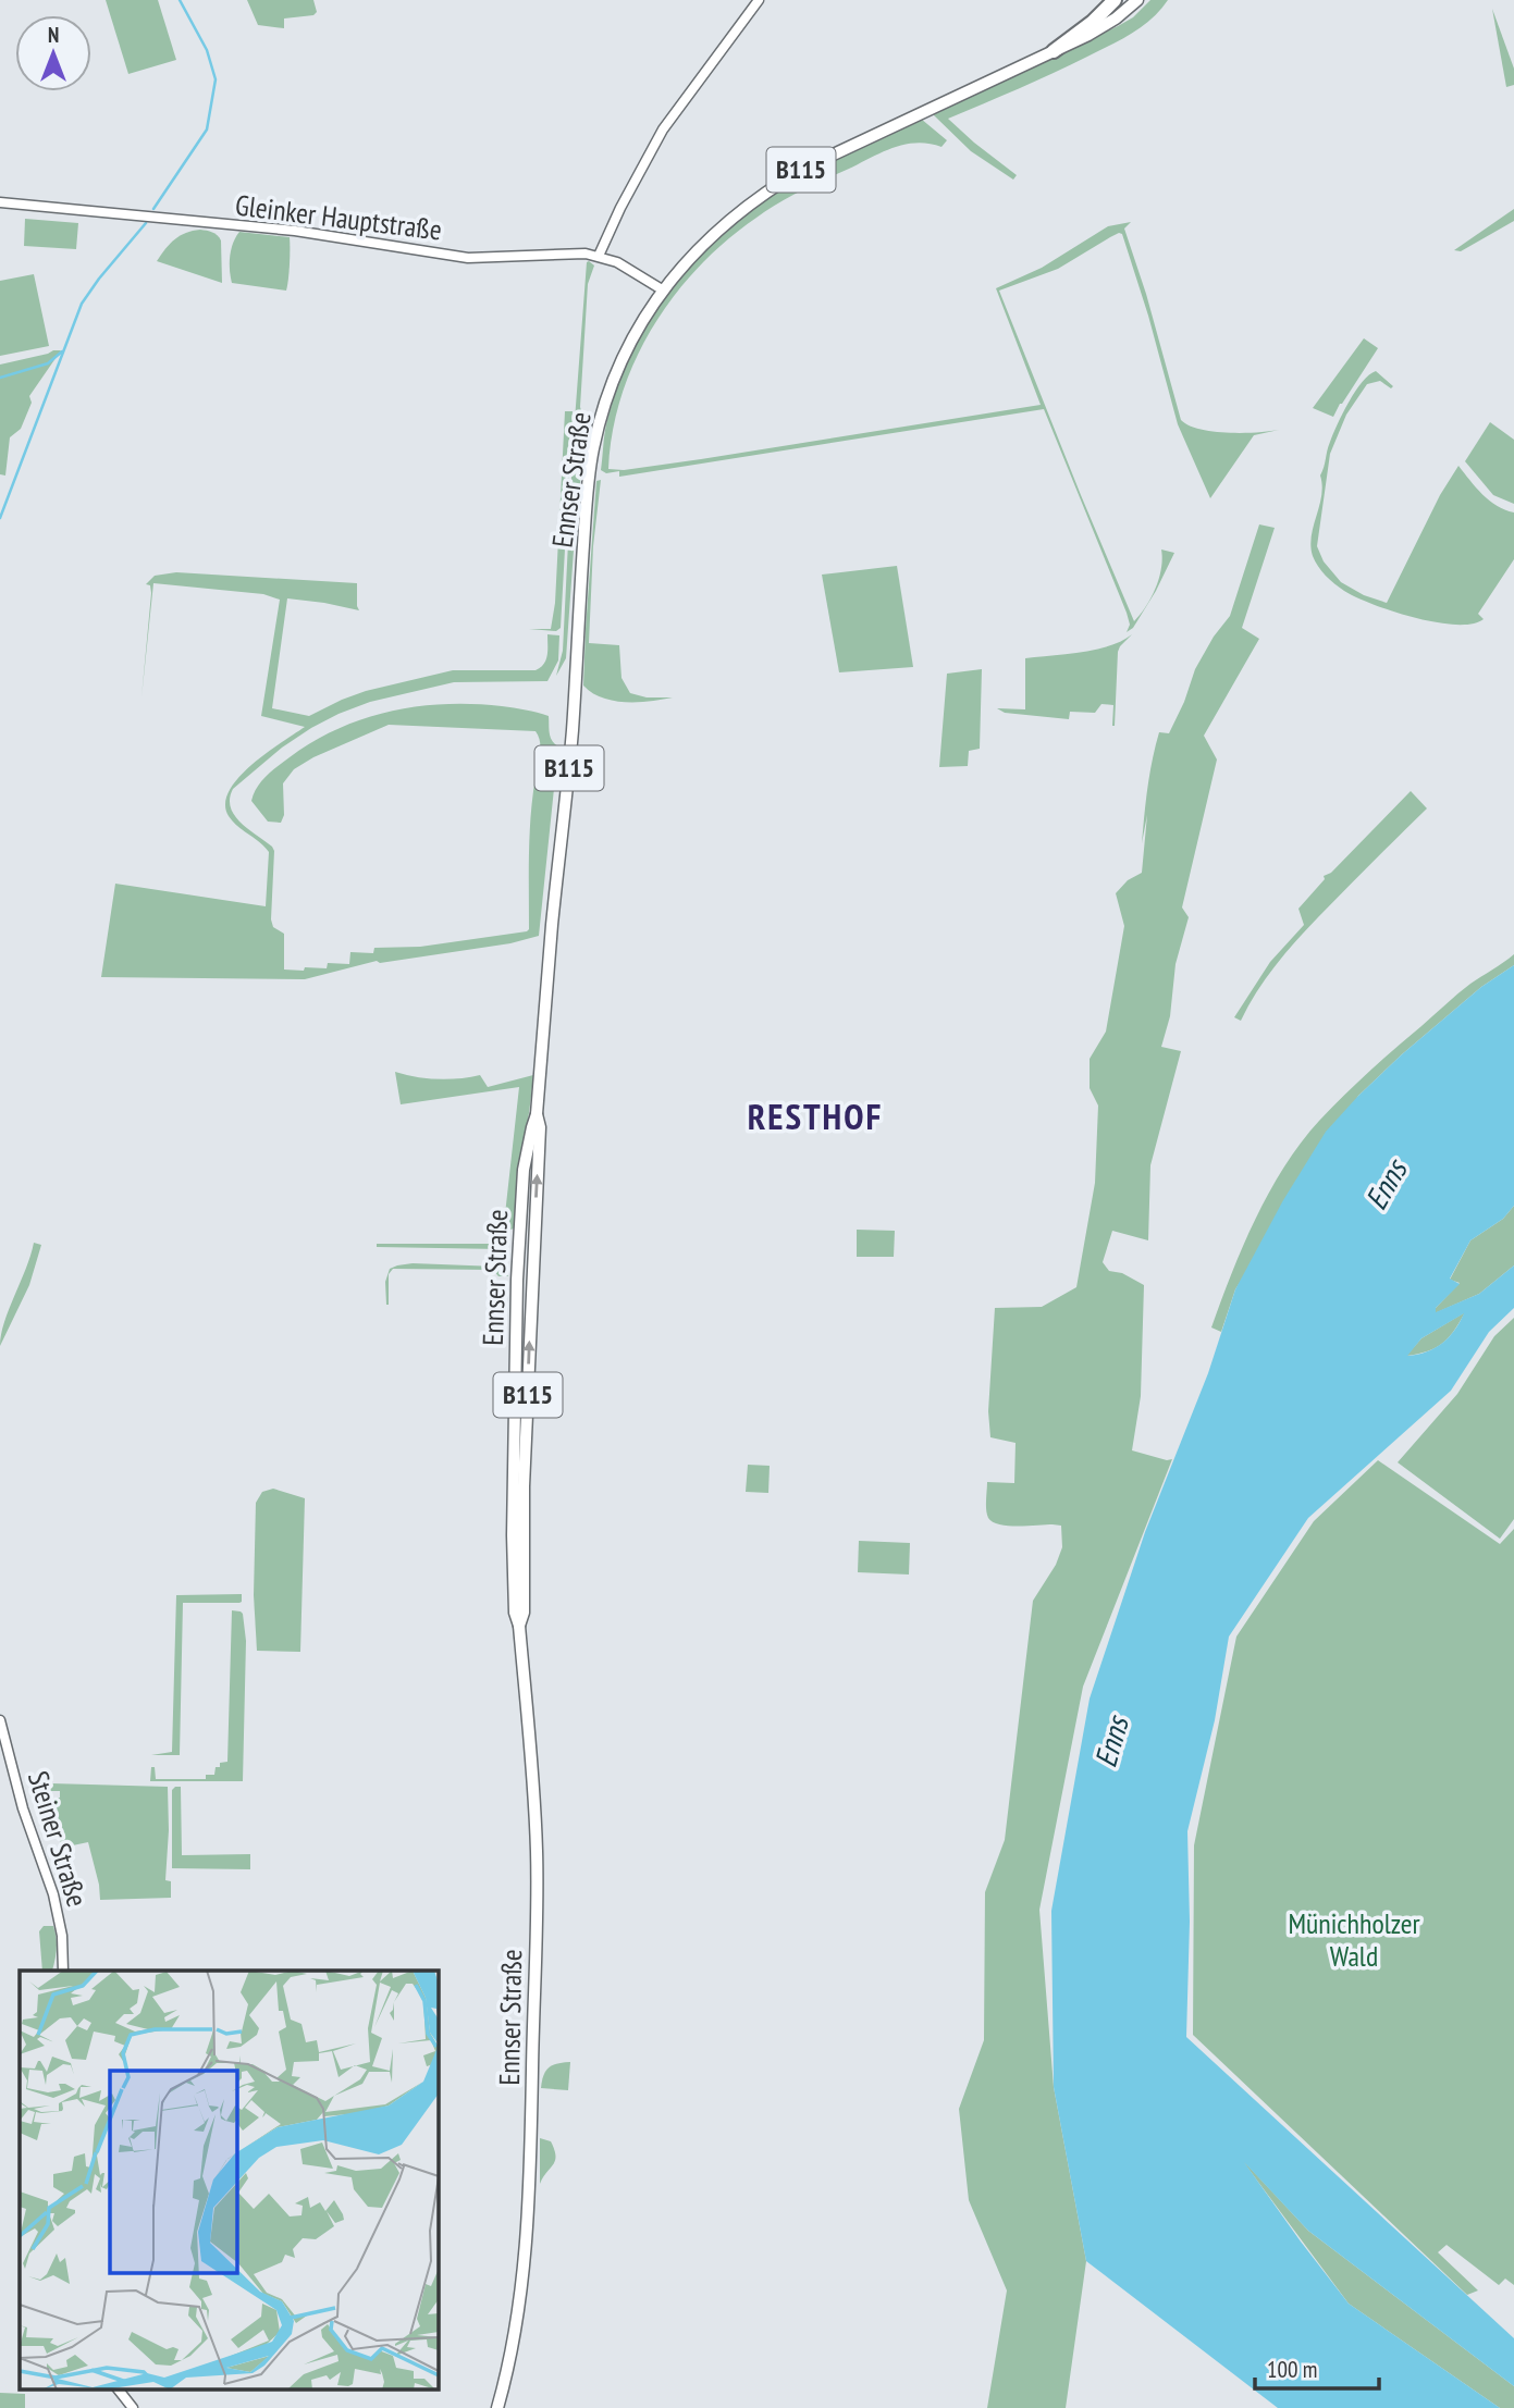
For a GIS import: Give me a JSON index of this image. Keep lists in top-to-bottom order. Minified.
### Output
{"streets":{"main road":["B115","Ennser Straße"],"street":["Gleinker Hauptstraße","Steiner Straße"]},"crossings":[["Gleinker Hauptstraße","Ennser Straße"]],"districts":["RESTHOF"],"water":["Enns"],"parks":["Münichholzer Wald"],"scale_bar":"100 m","north":"top"}
